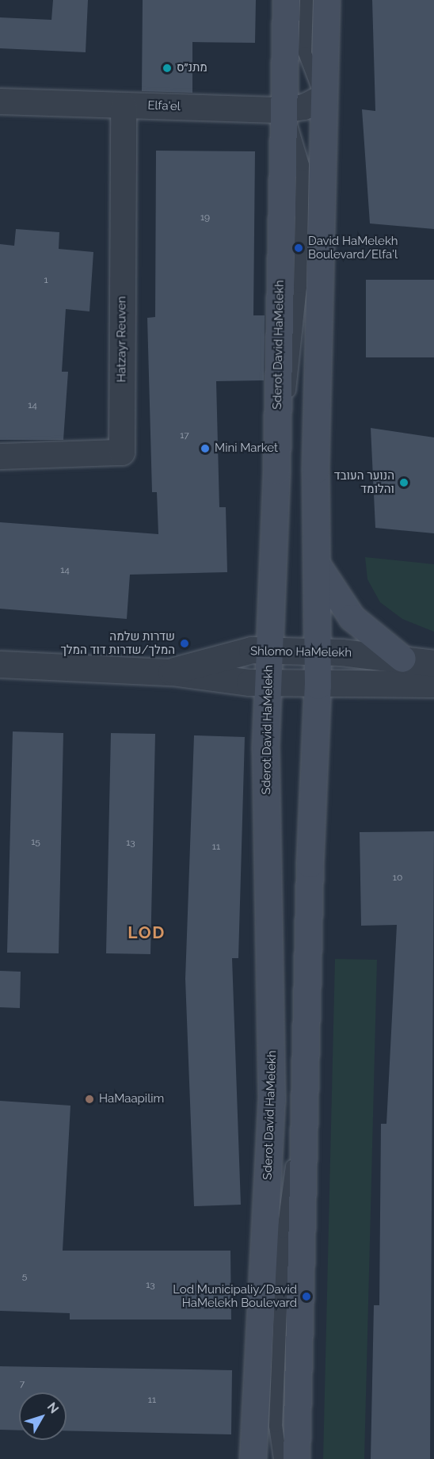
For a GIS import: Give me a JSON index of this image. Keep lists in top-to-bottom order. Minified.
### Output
{"streets":{"main road":["Sderot David HaMelekh"],"street":["Elfa'el","Hatzayr Reuven","Shlomo HaMelekh"]},"crossings":[["Elfa'el","Hatzayr Reuven"],["Elfa'el","Sderot David HaMelekh"],["Sderot David HaMelekh","Shlomo HaMelekh"]],"districts":["LOD"],"places":["מתנ״ס","David HaMelekh Boulevard/Elfa'l","Mini Market","הנוער העובד והלומד","שדרות שלמה המלך/שדרות דוד המלך","HaMaapilim","Lod Municipaliy/David HaMelekh Boulevard"],"house_numbers":["19","1","14","17","14","15","13","11","10","5","13","7","11"],"north":"top right"}
